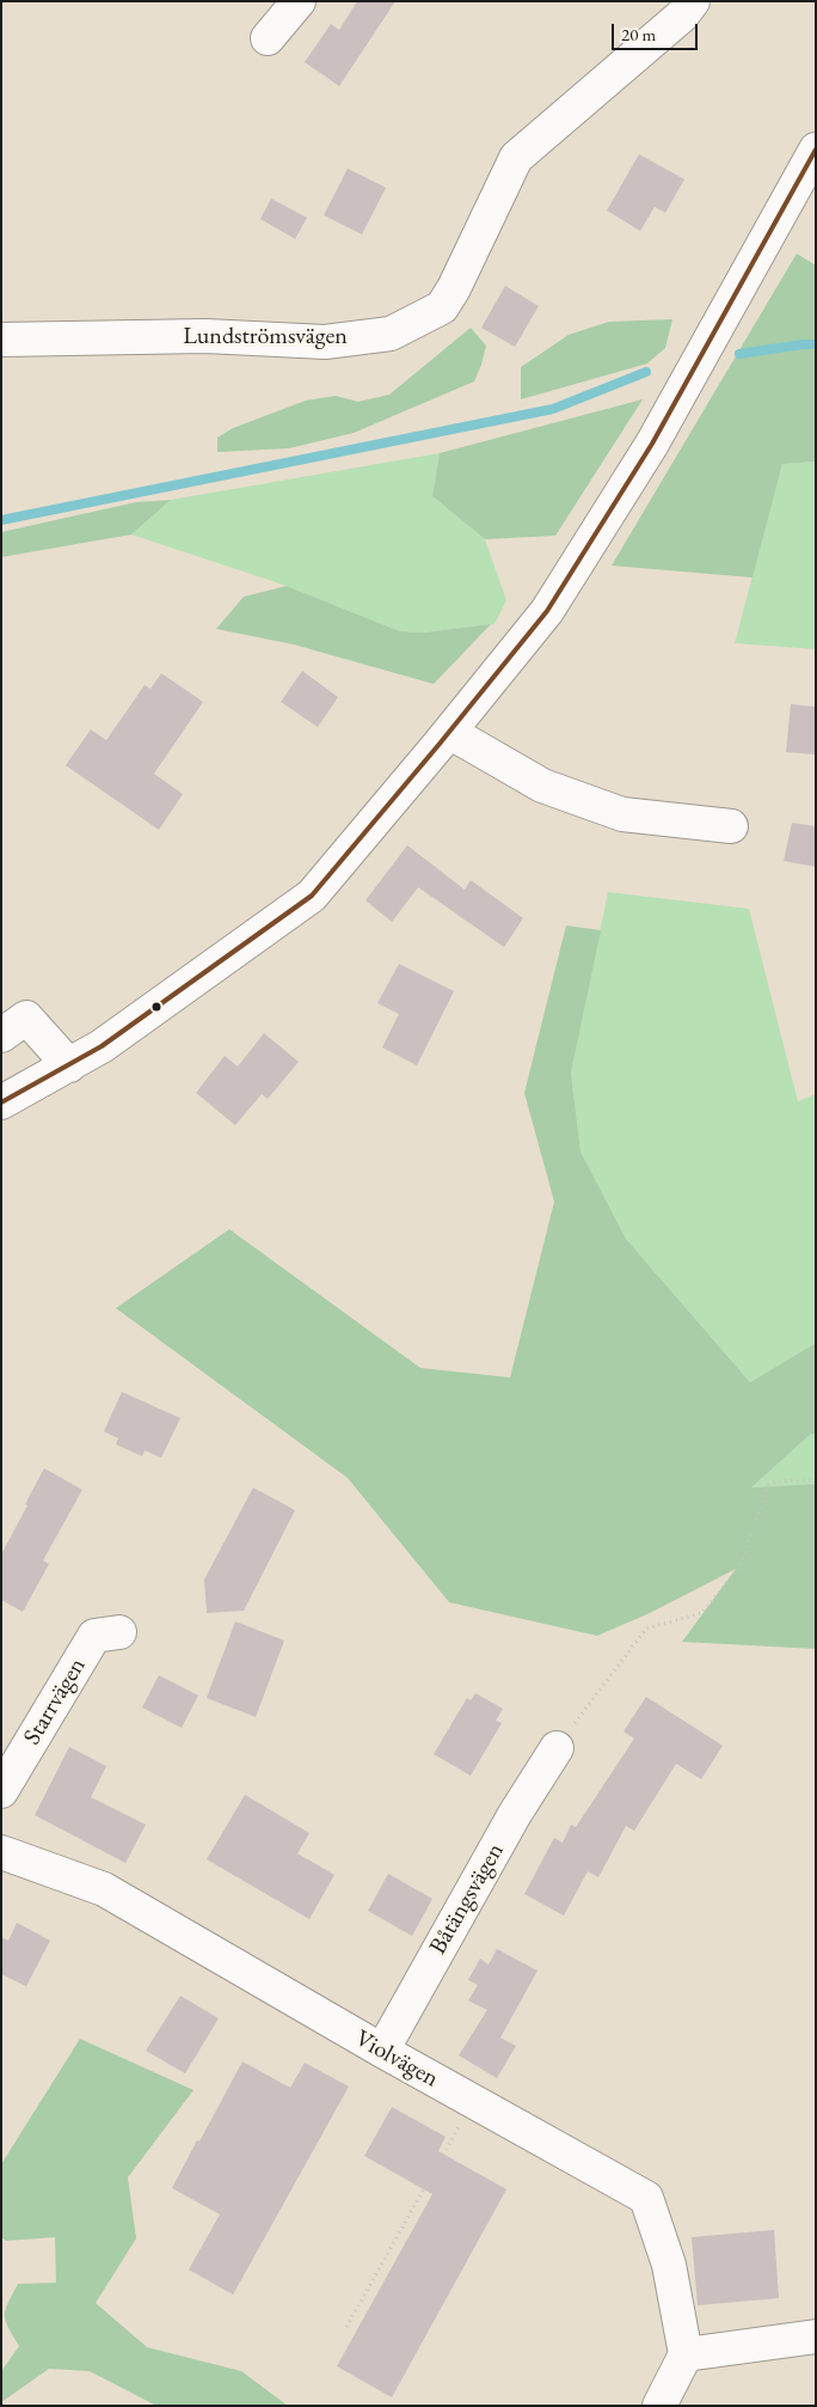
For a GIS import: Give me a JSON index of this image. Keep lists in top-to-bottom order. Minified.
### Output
{"streets":{"street":["Lundströmsvägen","Starrvägen","Båtängsvägen","Violvägen"]},"crossings":[["Båtängsvägen","Violvägen"]],"scale_bar":"20 m"}
